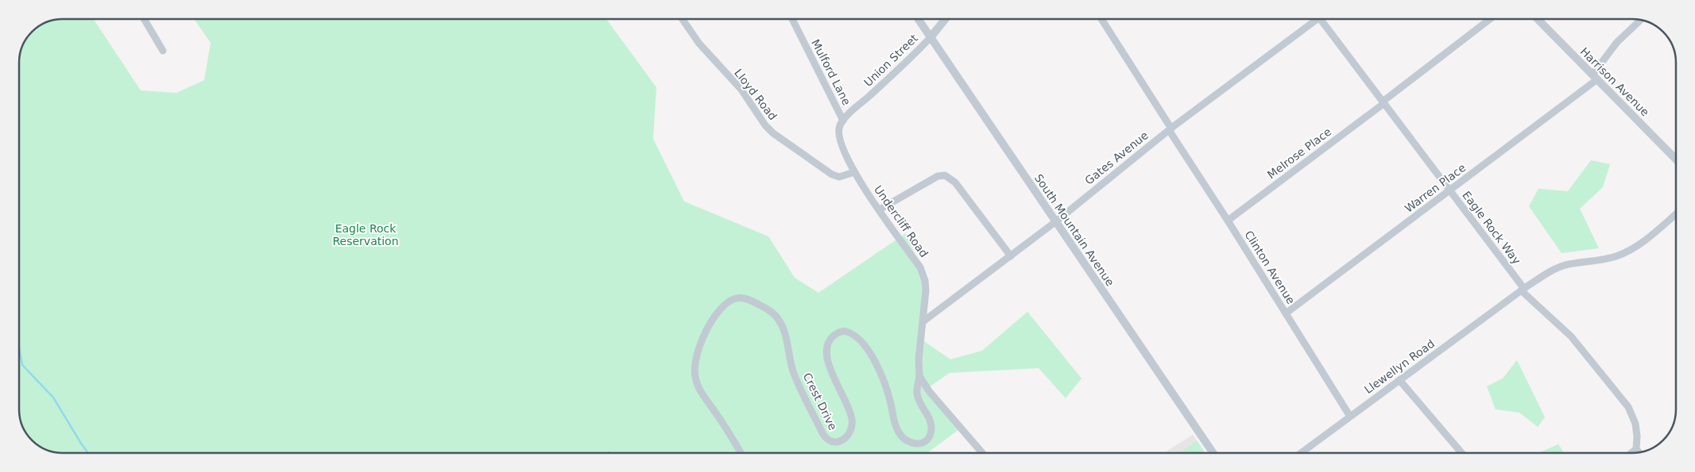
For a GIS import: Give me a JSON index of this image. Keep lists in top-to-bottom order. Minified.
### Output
{"streets":{"street":["Union Street","Mulford Lane","Harrison Avenue","Lloyd Road","Melrose Place","Gates Avenue","Warren Place","Undercliff Road","Eagle Rock Way","South Mountain Avenue","Clinton Avenue","Llewellyn Road","Crest Drive"]},"crossings":[["Union Street","Mulford Lane"],["Union Street","Undercliff Road"],["Union Street","South Mountain Avenue"],["Mulford Lane","Undercliff Road"],["Harrison Avenue","Warren Place"],["Lloyd Road","Undercliff Road"],["Melrose Place","Eagle Rock Way"],["Melrose Place","Clinton Avenue"],["Gates Avenue","Undercliff Road"],["Gates Avenue","South Mountain Avenue"],["Gates Avenue","Clinton Avenue"],["Warren Place","Eagle Rock Way"],["Warren Place","Clinton Avenue"],["Undercliff Road","Crest Drive"],["Eagle Rock Way","Llewellyn Road"],["Clinton Avenue","Llewellyn Road"]],"parks":["Eagle Rock Reservation"]}
